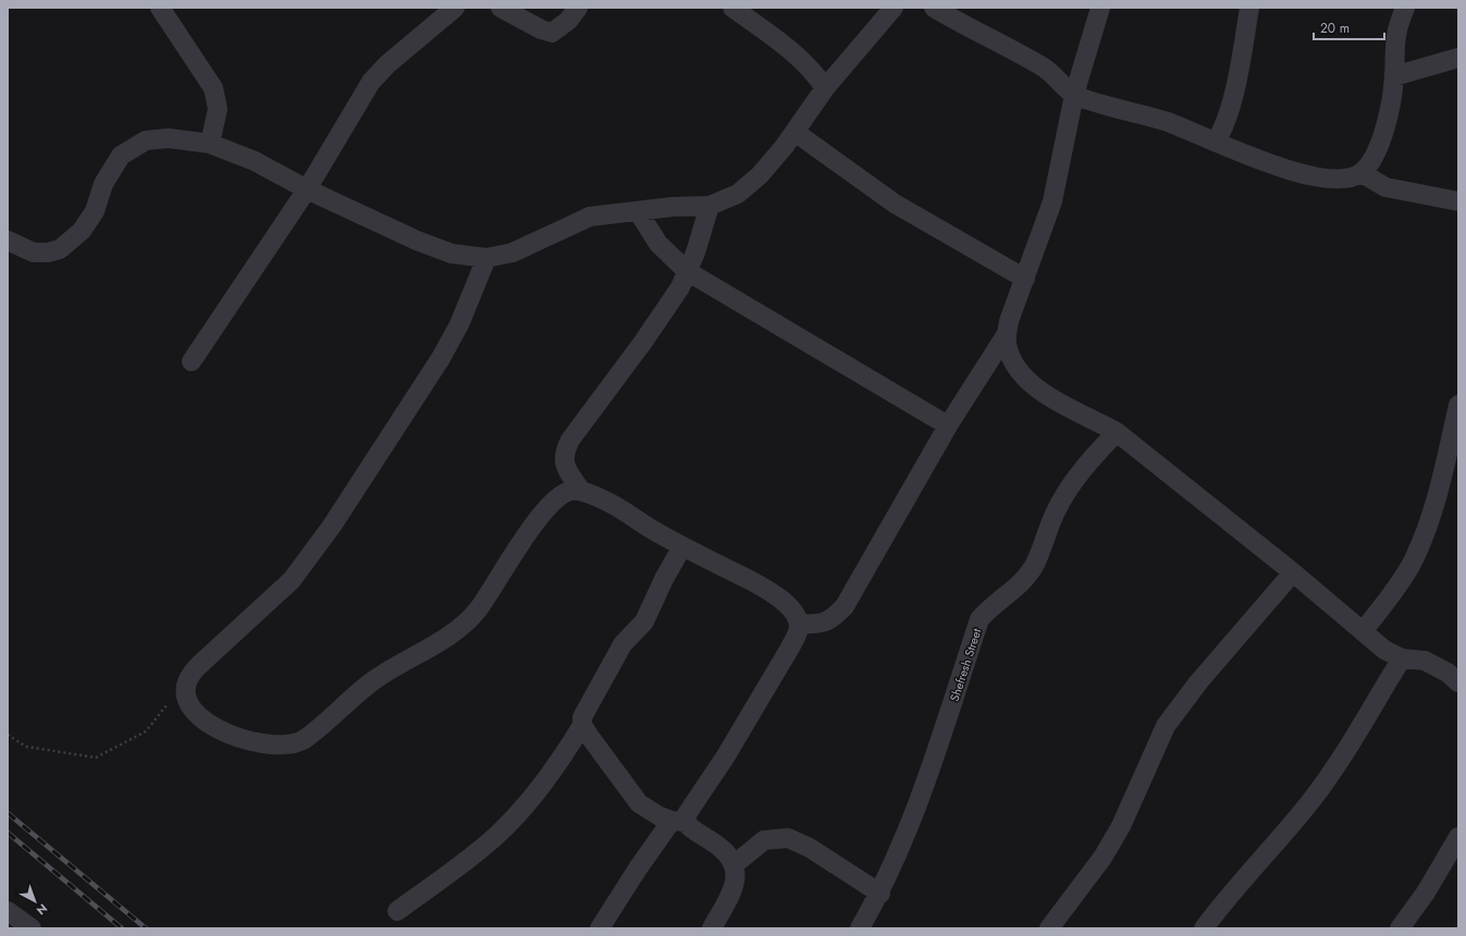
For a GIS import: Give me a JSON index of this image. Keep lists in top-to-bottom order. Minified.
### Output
{"streets":{"street":["Shefresh Street"]},"scale_bar":"20 m","north":"bottom right"}
